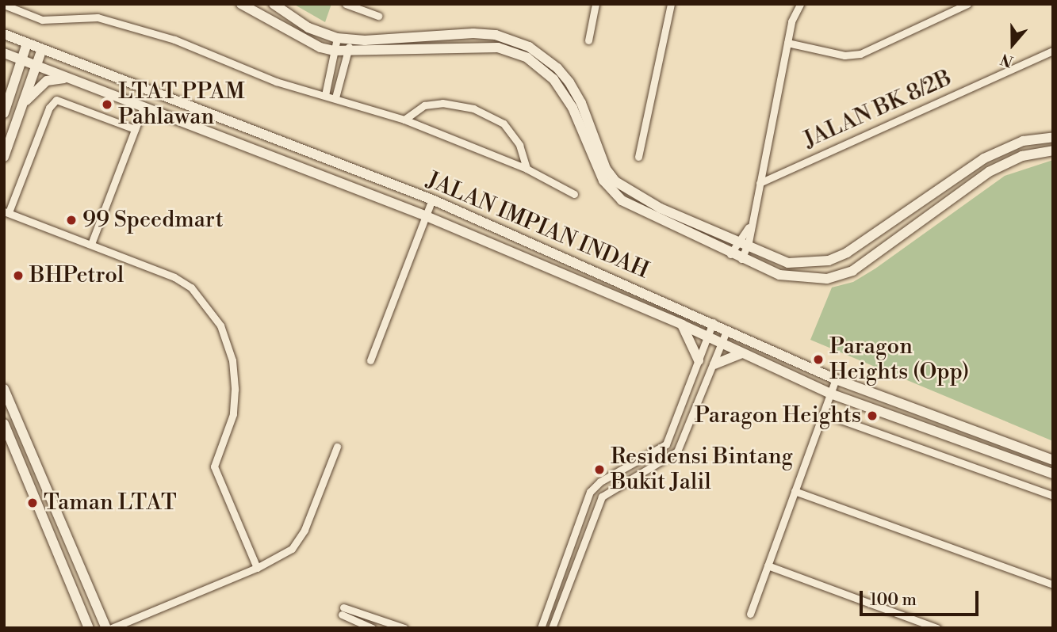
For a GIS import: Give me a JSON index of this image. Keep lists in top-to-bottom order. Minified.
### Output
{"streets":{"street":["JALAN BK 8/2B","JALAN IMPIAN INDAH"]},"places":["LTAT PPAM Pahlawan","99 Speedmart","BHPetrol","Paragon Heights (Opp)","Paragon Heights","Residensi Bintang Bukit Jalil","Taman LTAT"],"scale_bar":"100 m","north":"bottom"}
